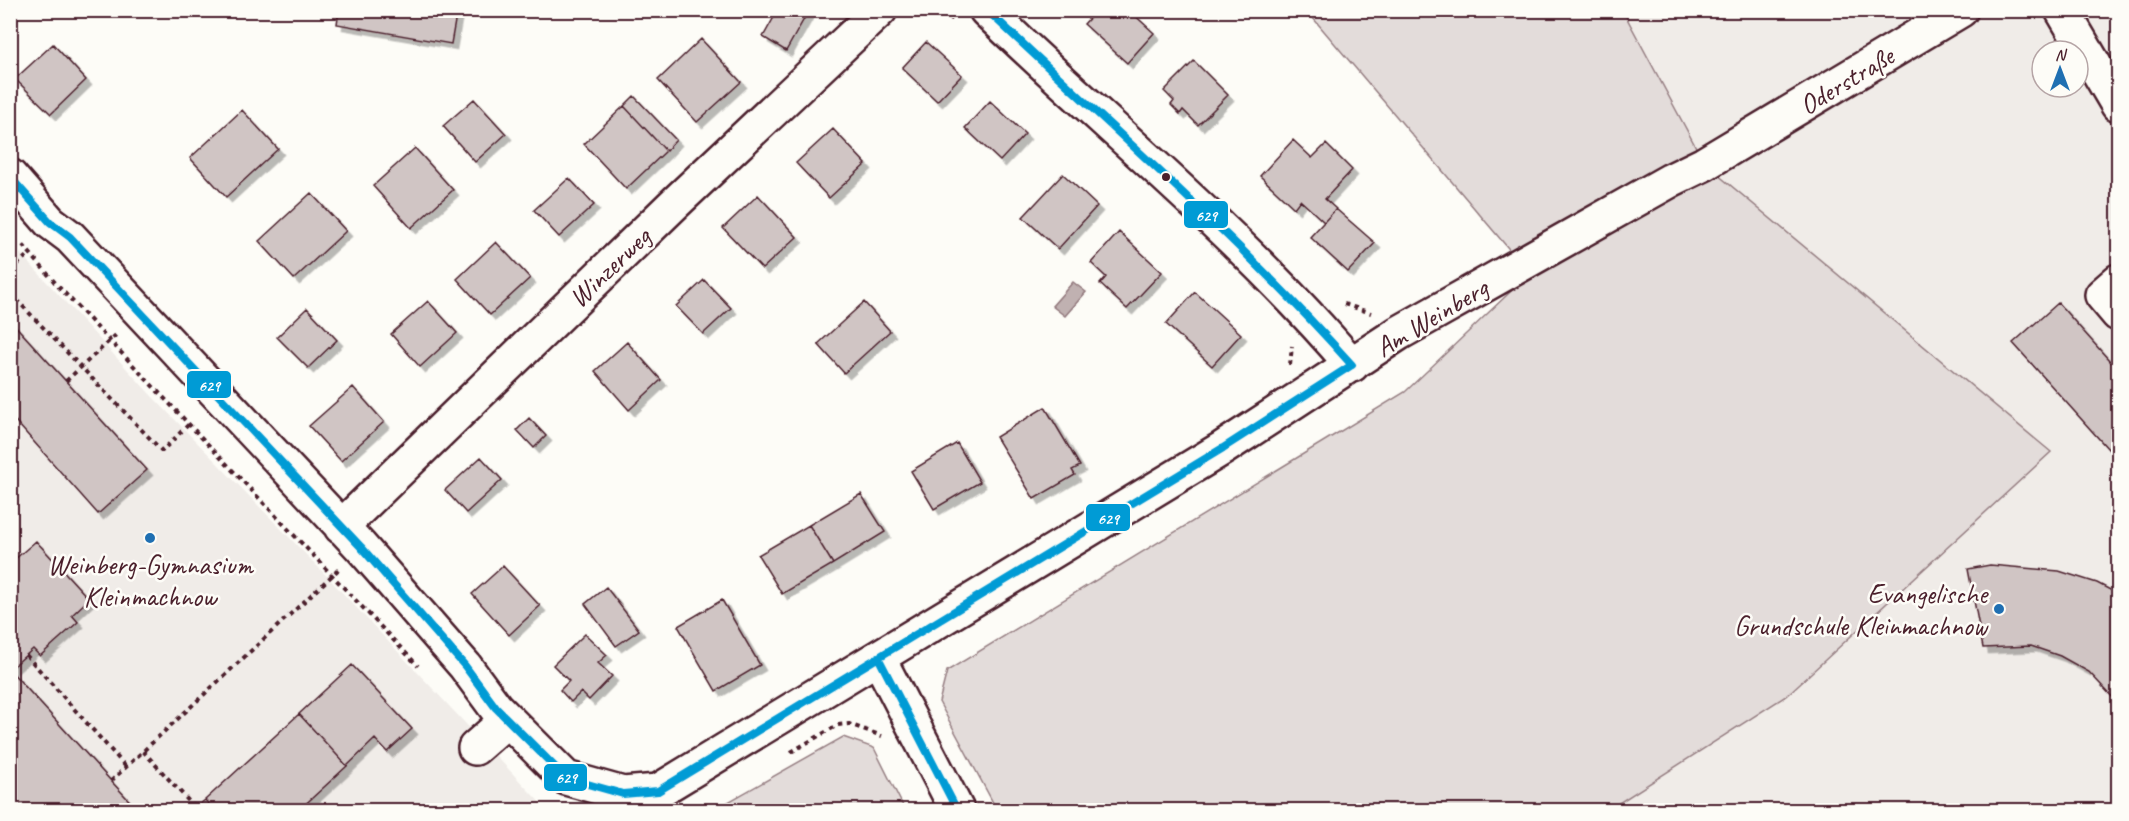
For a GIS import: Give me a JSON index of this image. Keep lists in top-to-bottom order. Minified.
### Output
{"streets":{"street":["Oderstraße","Winzerweg","Am Weinberg"]},"crossings":[["Oderstraße","Am Weinberg"],["Winzerweg","Am Weinberg"]],"places":["Weinberg-Gymnasium Kleinmachnow","Evangelische Grundschule Kleinmachnow"],"lines":["transit line 629"],"north":"top"}
